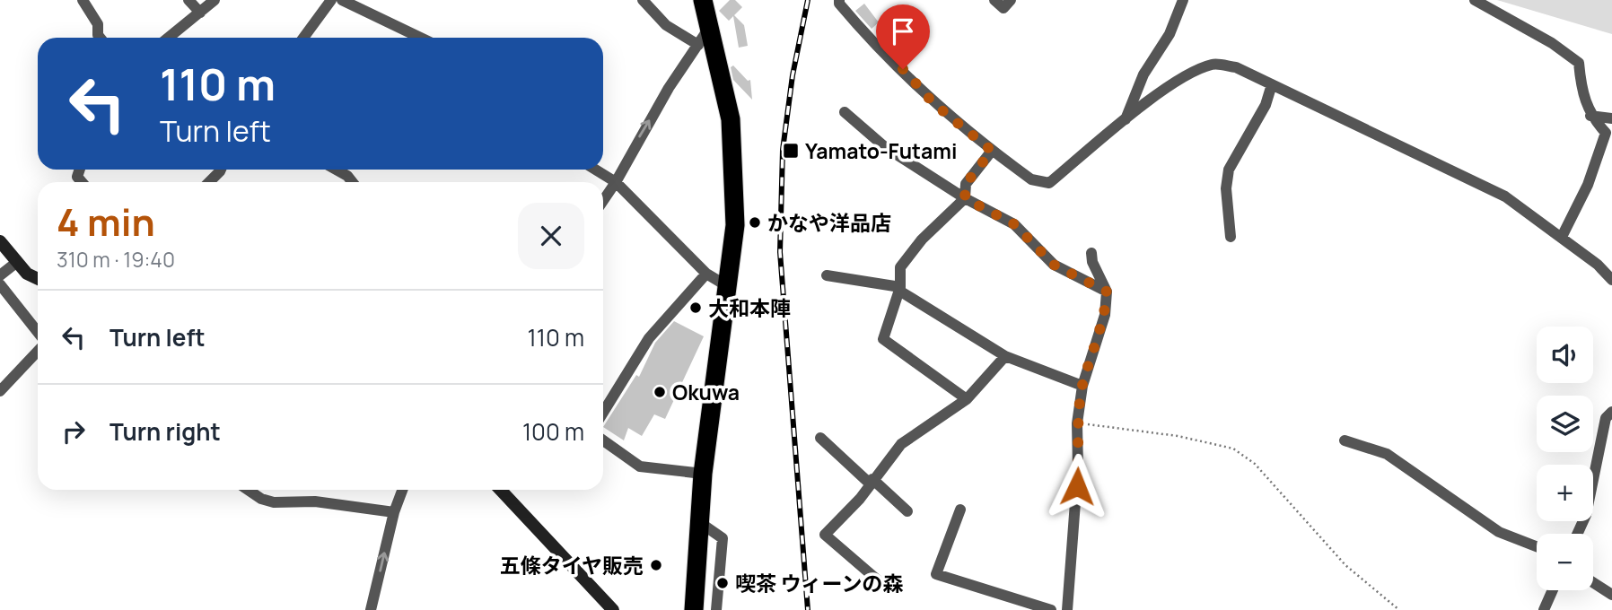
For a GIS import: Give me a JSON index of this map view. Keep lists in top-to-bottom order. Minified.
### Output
{"places":{"transit":["Yamato-Futami"],"other":["かなや洋品店","大和本陣","Okuwa","五條タイヤ販売","喫茶 ウィーンの森"]},"page":{"turn":["110 m","Turn left"],"heading":["4 min","310 m · 19:40"],"list":[{"name":"Turn left","value":"110 m"},{"name":"Turn right","value":"100 m"}],"map_buttons":["+","−"]}}
